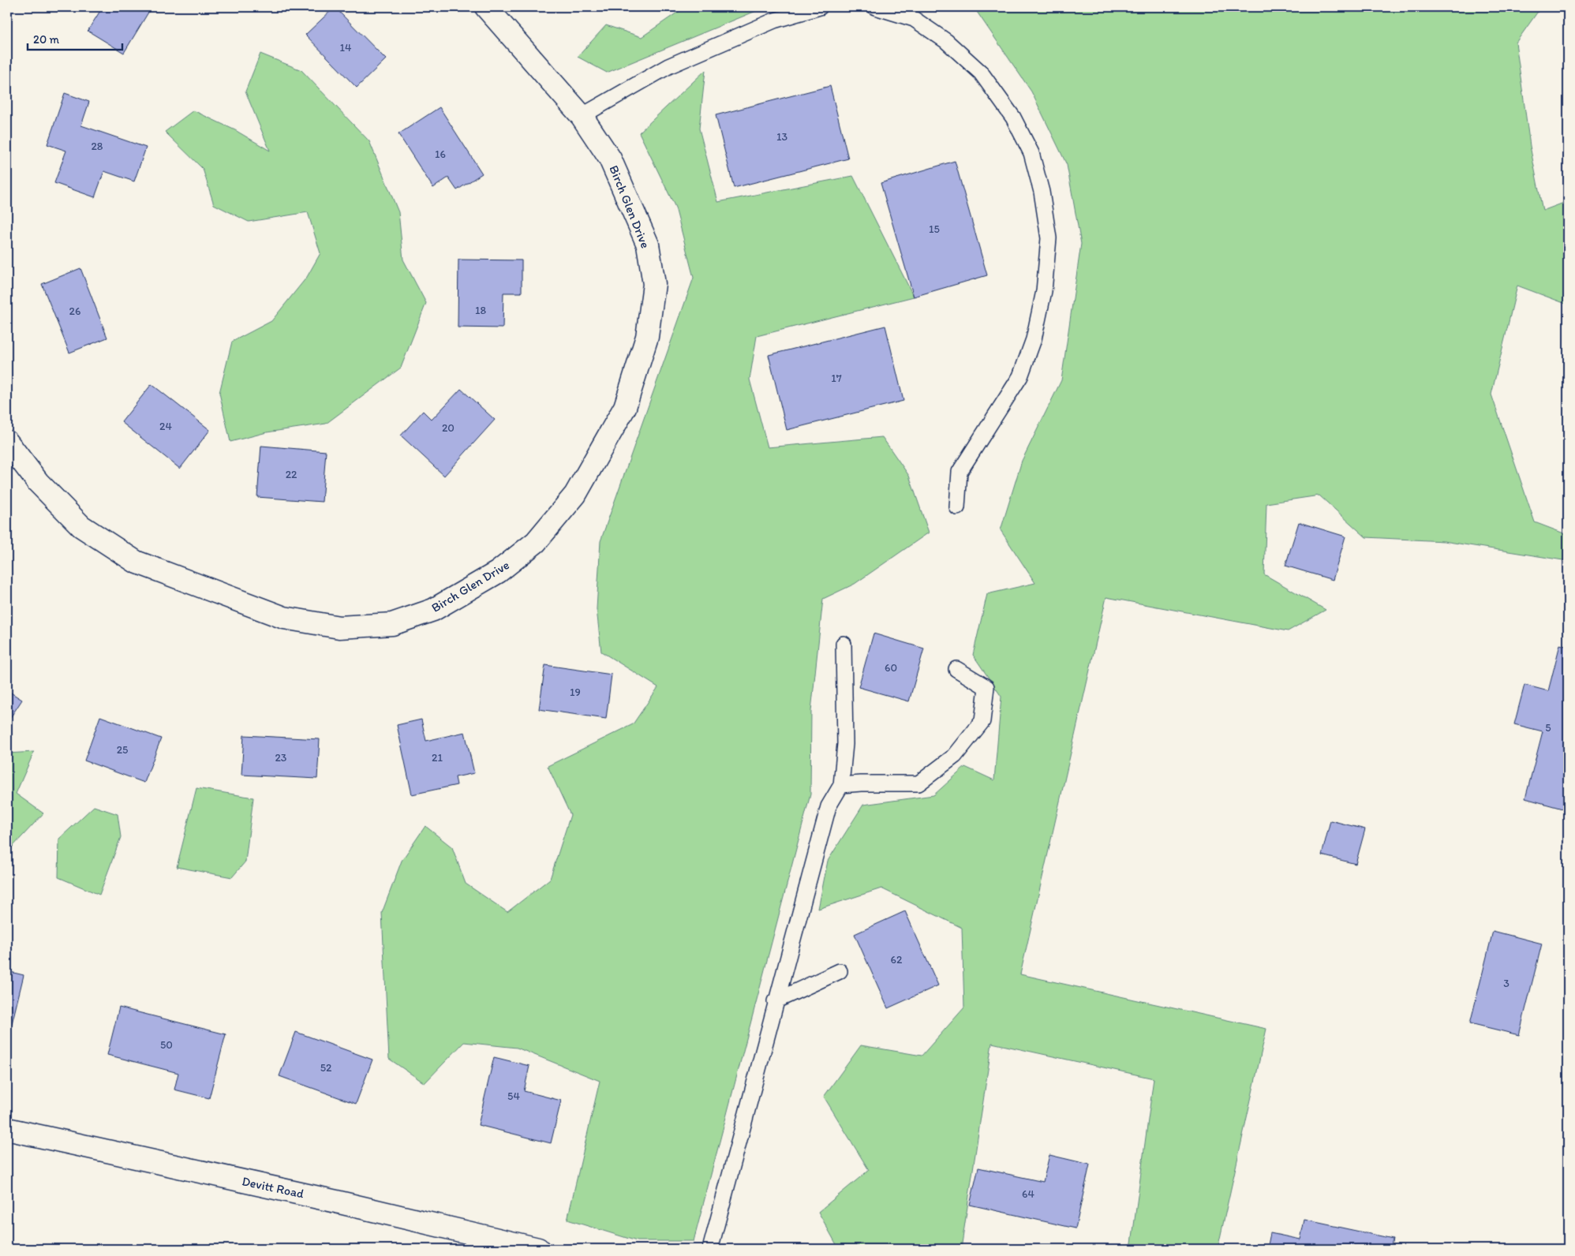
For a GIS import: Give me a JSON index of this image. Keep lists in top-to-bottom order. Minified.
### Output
{"streets":{"street":["Birch Glen Drive","Devitt Road"]},"house_numbers":["14","13","28","16","15","18","26","17","24","20","22","60","19","5","25","23","21","62","3","50","52","54","64"],"scale_bar":"20 m"}
